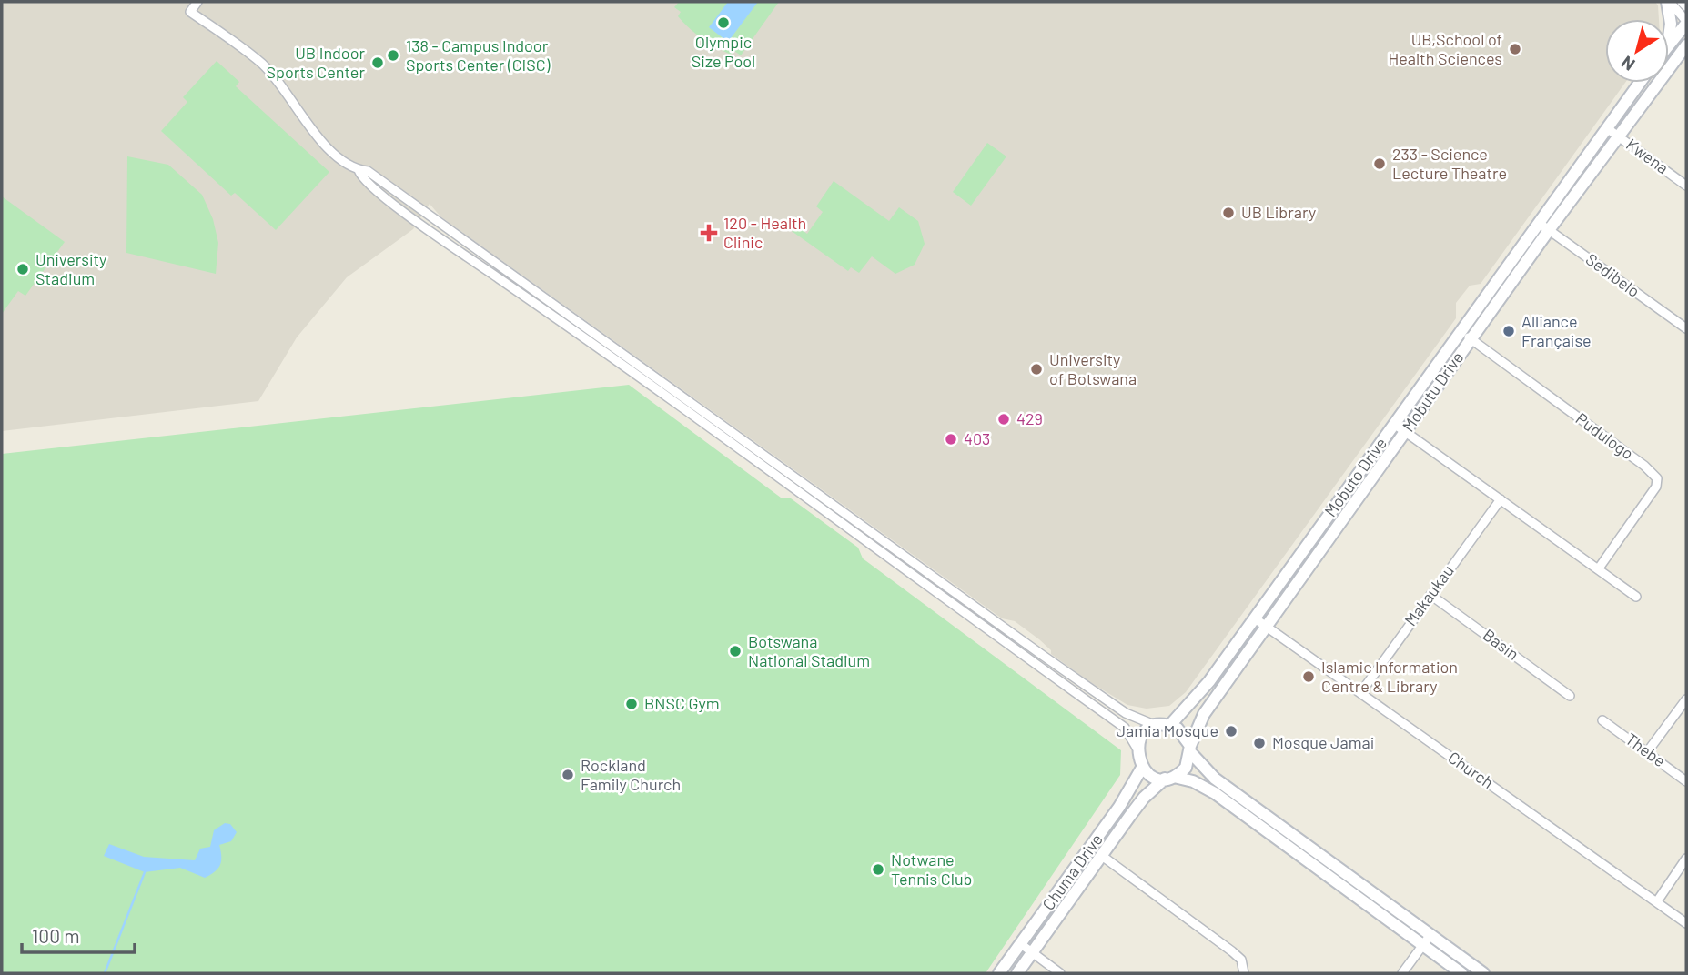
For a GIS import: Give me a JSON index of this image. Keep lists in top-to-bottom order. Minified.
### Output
{"streets":{"main road":["Mobutu Drive","Mobuto Drive","Chuma Drive"],"street":["Kwena","Sedibelo","Pudulogo","Makaukau","Basin","Thebe","Church"]},"crossings":[["Kwena","Mobutu Drive"],["Kwena","Mobuto Drive"],["Sedibelo","Mobutu Drive"],["Sedibelo","Mobuto Drive"],["Mobutu Drive","Pudulogo"],["Mobutu Drive","Mobuto Drive"],["Mobutu Drive","Church"],["Mobutu Drive","Chuma Drive"],["Pudulogo","Mobuto Drive"],["Mobuto Drive","Church"],["Mobuto Drive","Chuma Drive"],["Makaukau","Basin"],["Makaukau","Church"]],"places":{"other":["Olympic Size Pool","UB,School of Health Sciences","138 - Campus Indoor Sports Center (CISC)","UB Indoor Sports Center","233 - Science Lecture Theatre","UB Library","University Stadium","Alliance Française","University of Botswana","429","403","Botswana National Stadium","Islamic Information Centre & Library","BNSC Gym","Jamia Mosque","Mosque Jamai","Rockland Family Church","Notwane Tennis Club"],"health":["120 - Health Clinic"]},"scale_bar":"100 m","north":"bottom left"}
